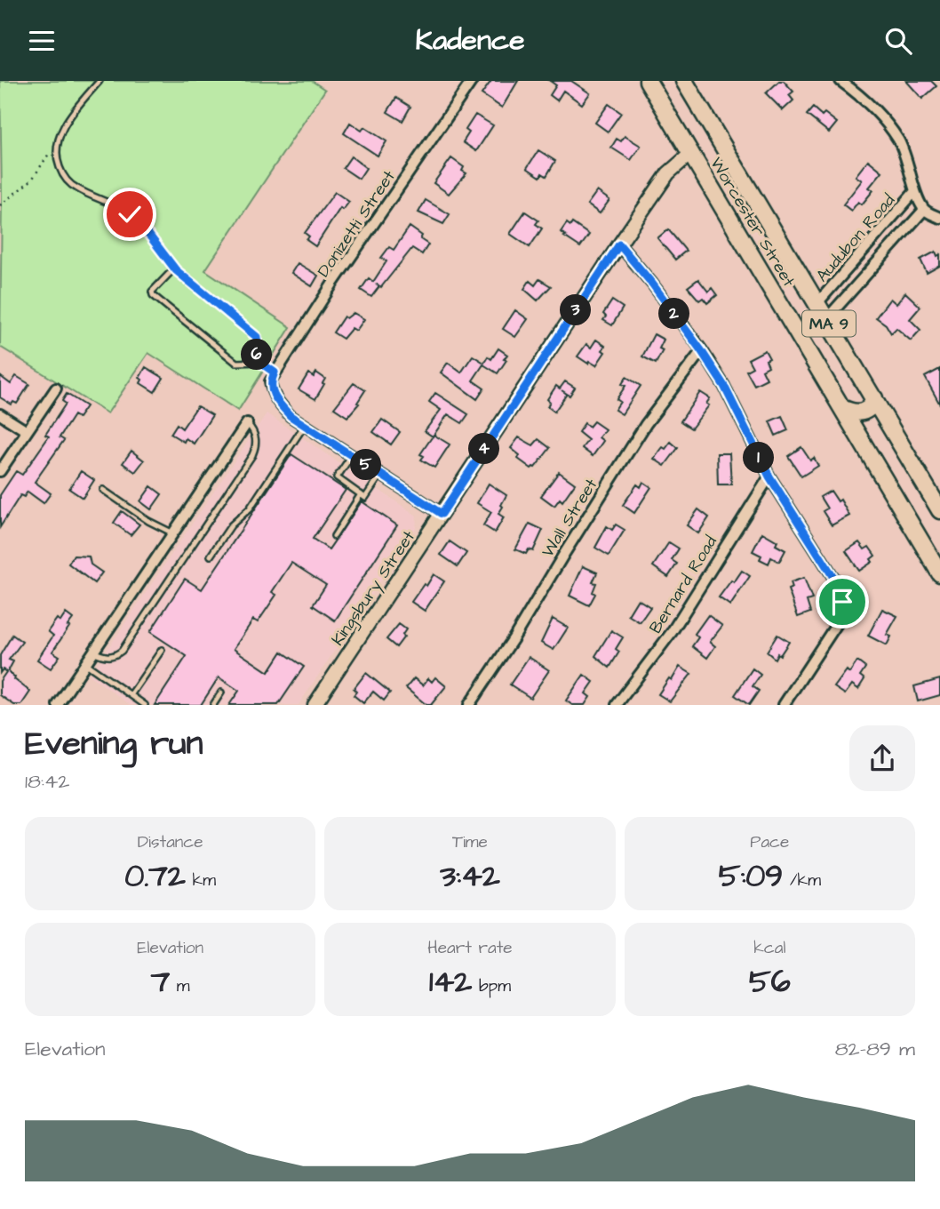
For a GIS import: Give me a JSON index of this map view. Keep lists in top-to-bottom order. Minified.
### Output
{"streets":{"highway":["Worcester Street","MA 9"],"main road":["Kingsbury Street"],"street":["Donizetti Street","Audubon Road","Wall Street","Bernard Road"]},"crossings":[["Worcester Street","Audubon Road"],["Worcester Street","Kingsbury Street"]],"page":{"header":"Kadence","pins":["3","2","6","4","1","5"],"heading":["Evening run","18:42"],"stats":[["Distance","0.72 km"],["Time","3:42"],["Pace","5:09 /km"],["Elevation","7 m"],["Heart rate","142 bpm"],["kcal","56"]],"chart":["Elevation","82–89 m"]}}
